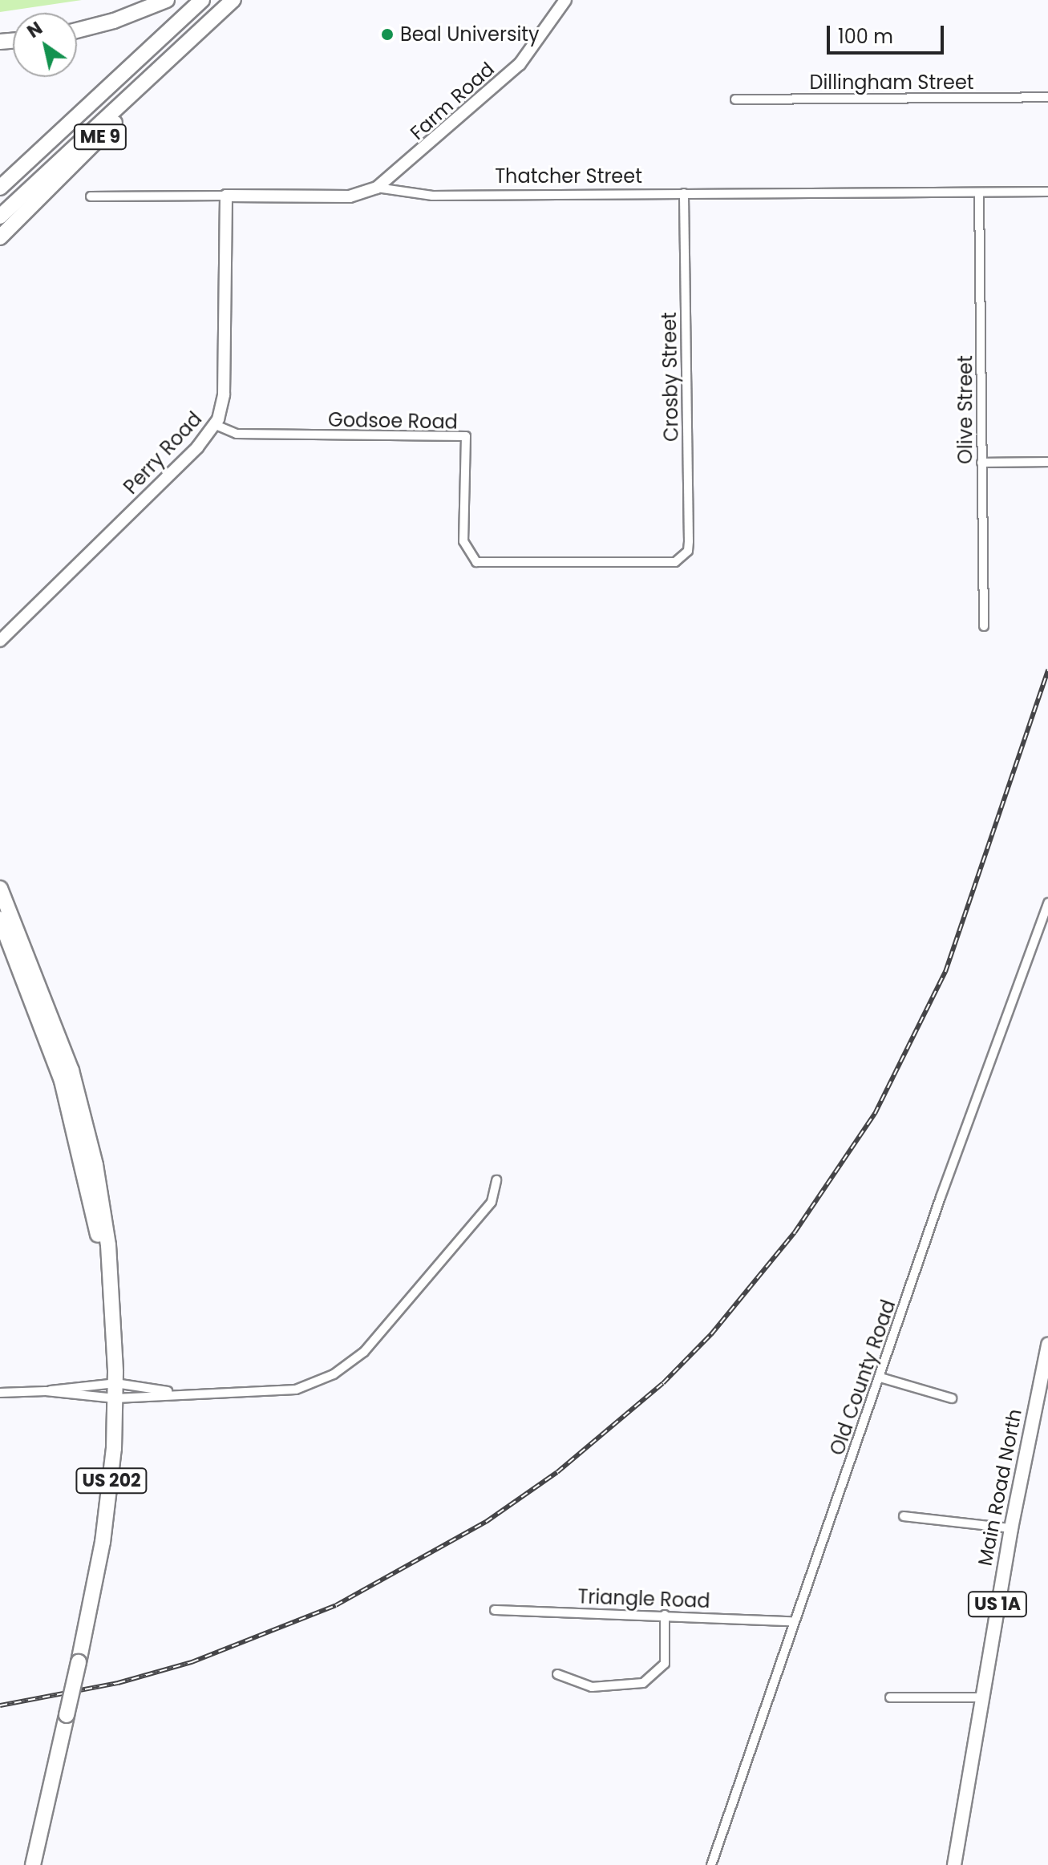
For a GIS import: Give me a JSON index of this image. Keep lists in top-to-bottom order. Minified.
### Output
{"streets":{"highway":["ME 9","US 202"],"main road":["Main Road North","US 1A"],"street":["Dillingham Street","Farm Road","Thatcher Street","Crosby Street","Olive Street","Godsoe Road","Perry Road","Old County Road","Triangle Road"]},"crossings":[["Farm Road","Thatcher Street"],["Thatcher Street","Crosby Street"],["Thatcher Street","Olive Street"],["Thatcher Street","Perry Road"],["Crosby Street","Godsoe Road"],["Godsoe Road","Perry Road"],["Old County Road","Triangle Road"]],"places":["Beal University"],"scale_bar":"100 m","north":"top left"}
